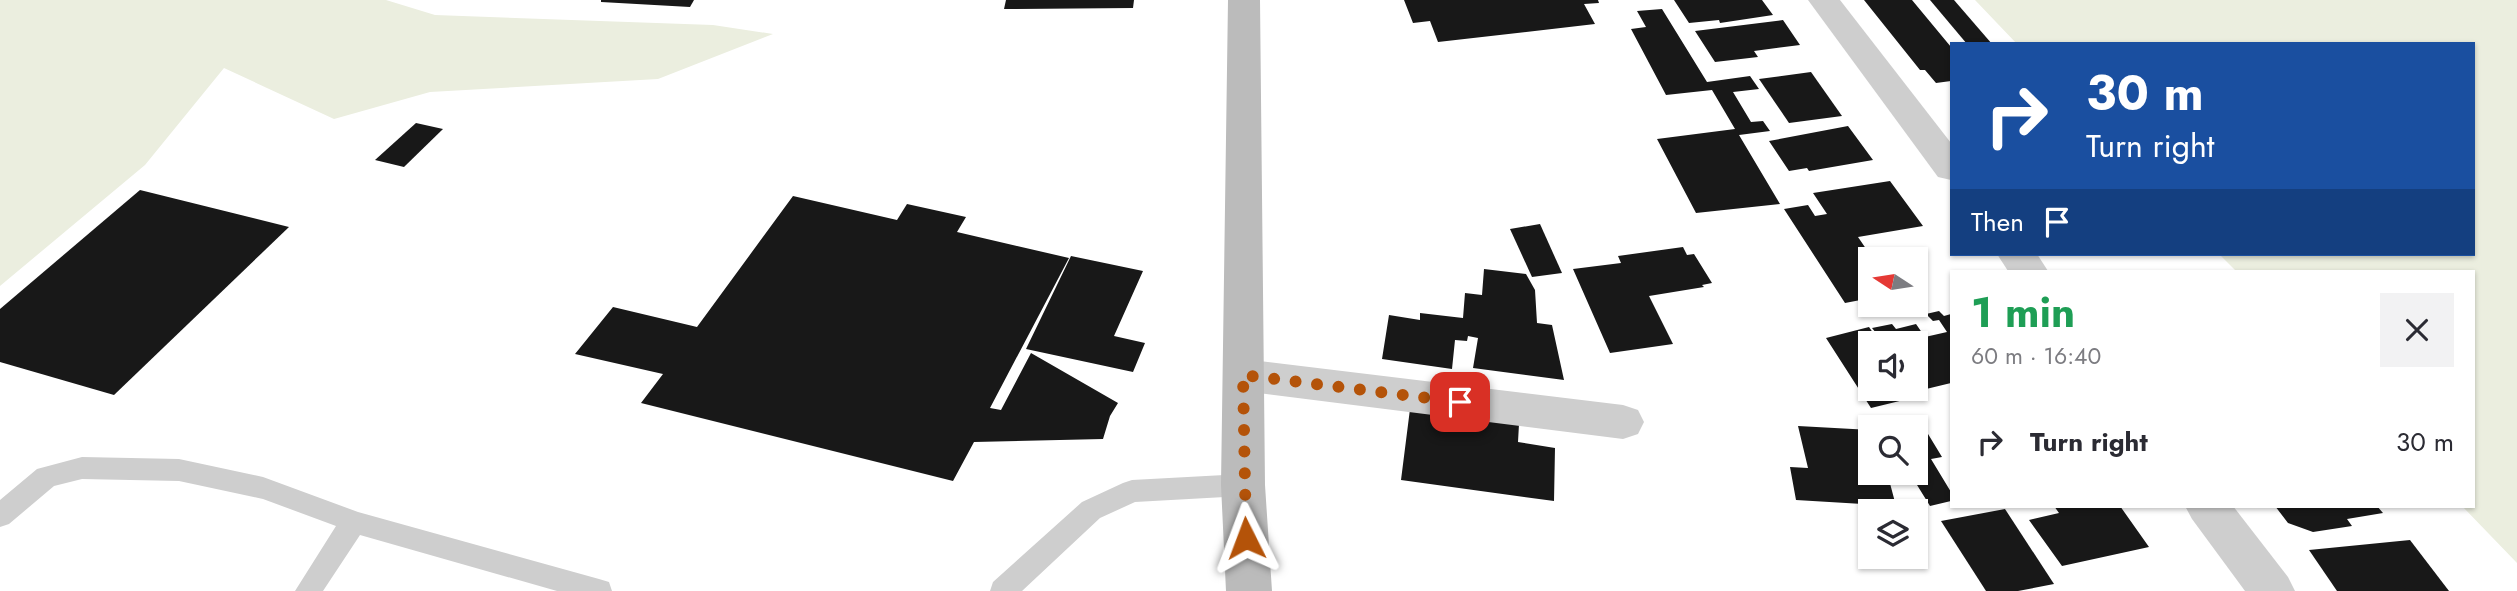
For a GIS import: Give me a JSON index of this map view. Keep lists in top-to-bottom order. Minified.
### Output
{"north":"left","page":{"turn":["30 m","Turn right"],"then":"Then","heading":["1 min","60 m · 16:40"],"list":[{"name":"Turn right","value":"30 m"}]}}
